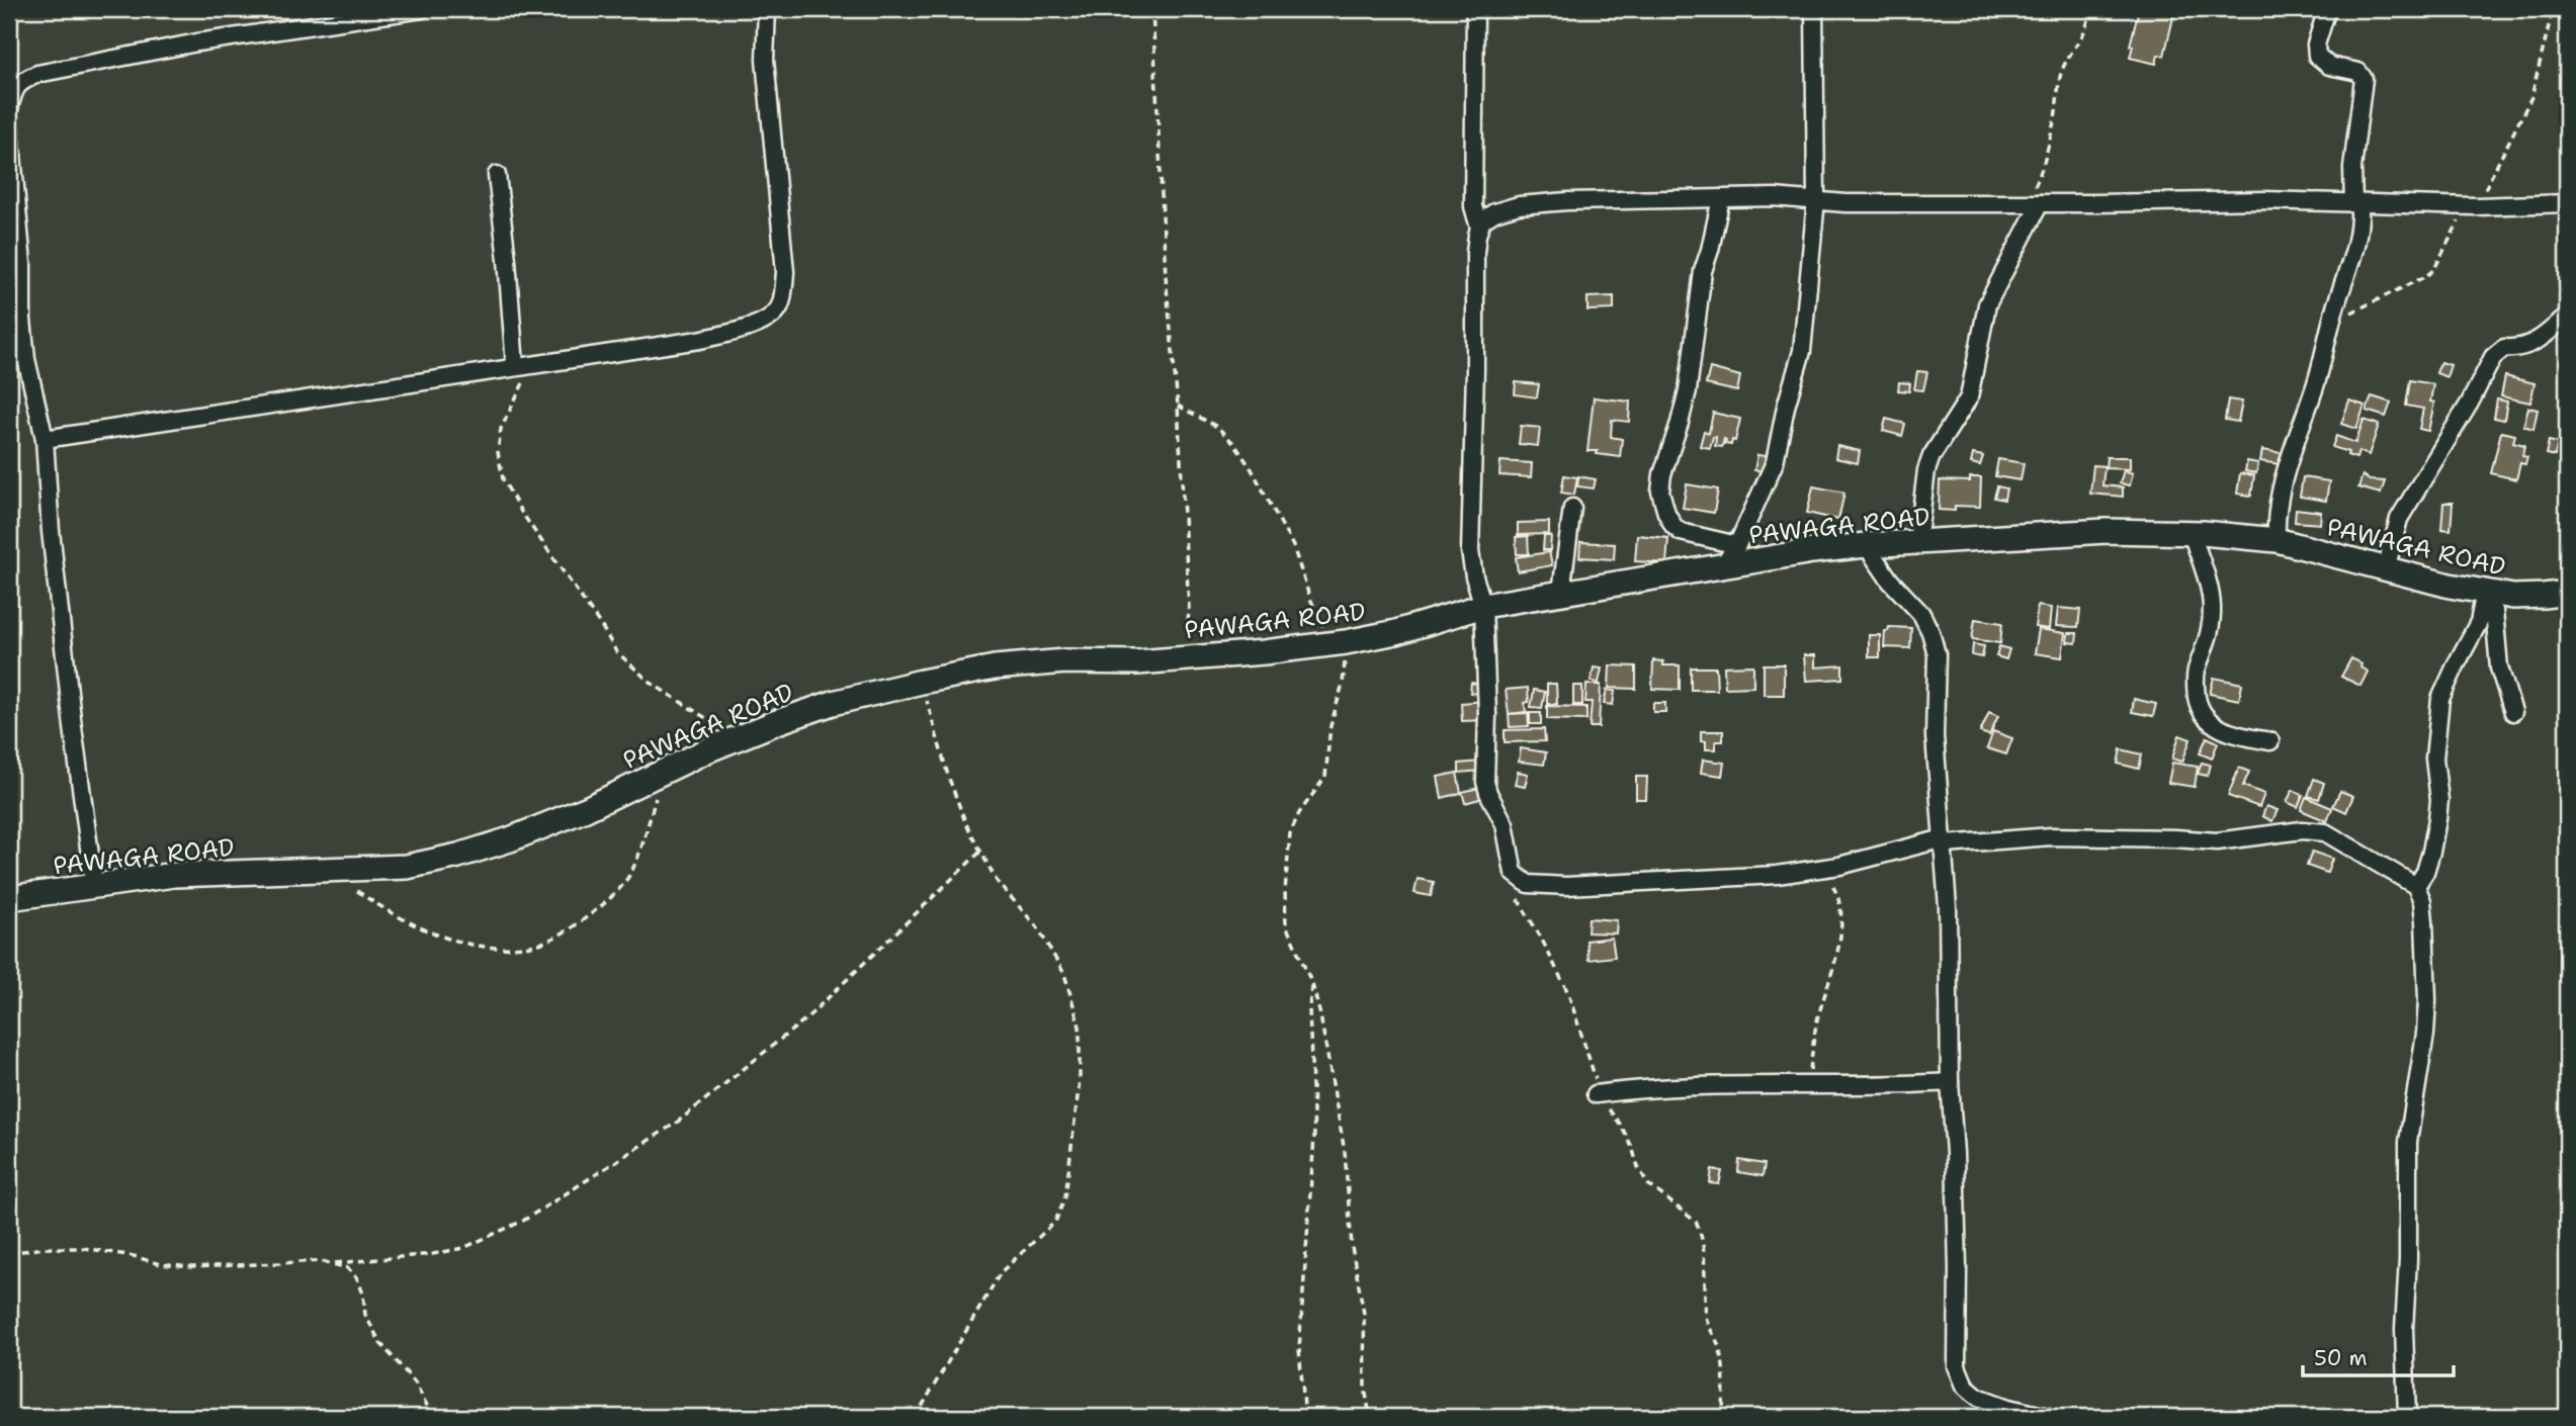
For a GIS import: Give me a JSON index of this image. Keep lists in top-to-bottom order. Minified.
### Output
{"streets":{"main road":["PAWAGA ROAD"]},"scale_bar":"50 m"}
